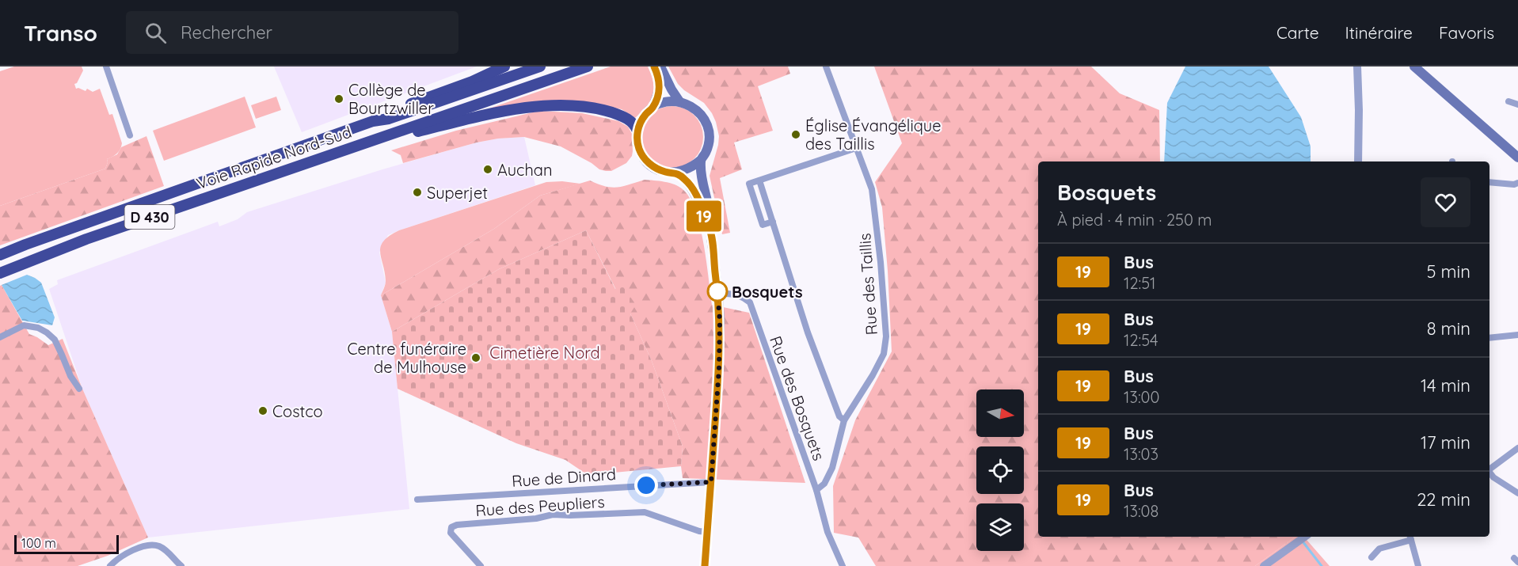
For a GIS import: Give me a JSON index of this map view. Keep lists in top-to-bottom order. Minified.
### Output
{"streets":{"highway":["Voie Rapide Nord-Sud","D 430"],"street":["Rue des Taillis","Rue des Bosquets","Rue de Dinard","Rue des Peupliers"]},"crossings":[["Rue des Taillis","Rue des Bosquets"]],"parks":["Cimetière Nord"],"places":["Collège de Bourtzwiller","Église Évangélique des Taillis","Auchan","Superjet","Bosquets","Centre funéraire de Mulhouse","Costco"],"lines":["bus line 19"],"scale_bar":"100 m","north":"right","page":{"header":"Transo","search":"Rechercher","nav":["Carte","Itinéraire","Favoris"],"on_map":"19","heading":["Bosquets","À pied · 4 min · 250 m"],"list":[{"mark":"19","name":"Bus","note":"12:51","value":"5 min"},{"mark":"19","name":"Bus","note":"12:54","value":"8 min"},{"mark":"19","name":"Bus","note":"13:00","value":"14 min"},{"mark":"19","name":"Bus","note":"13:03","value":"17 min"},{"mark":"19","name":"Bus","note":"13:08","value":"22 min"}],"scale":"100 m"}}
